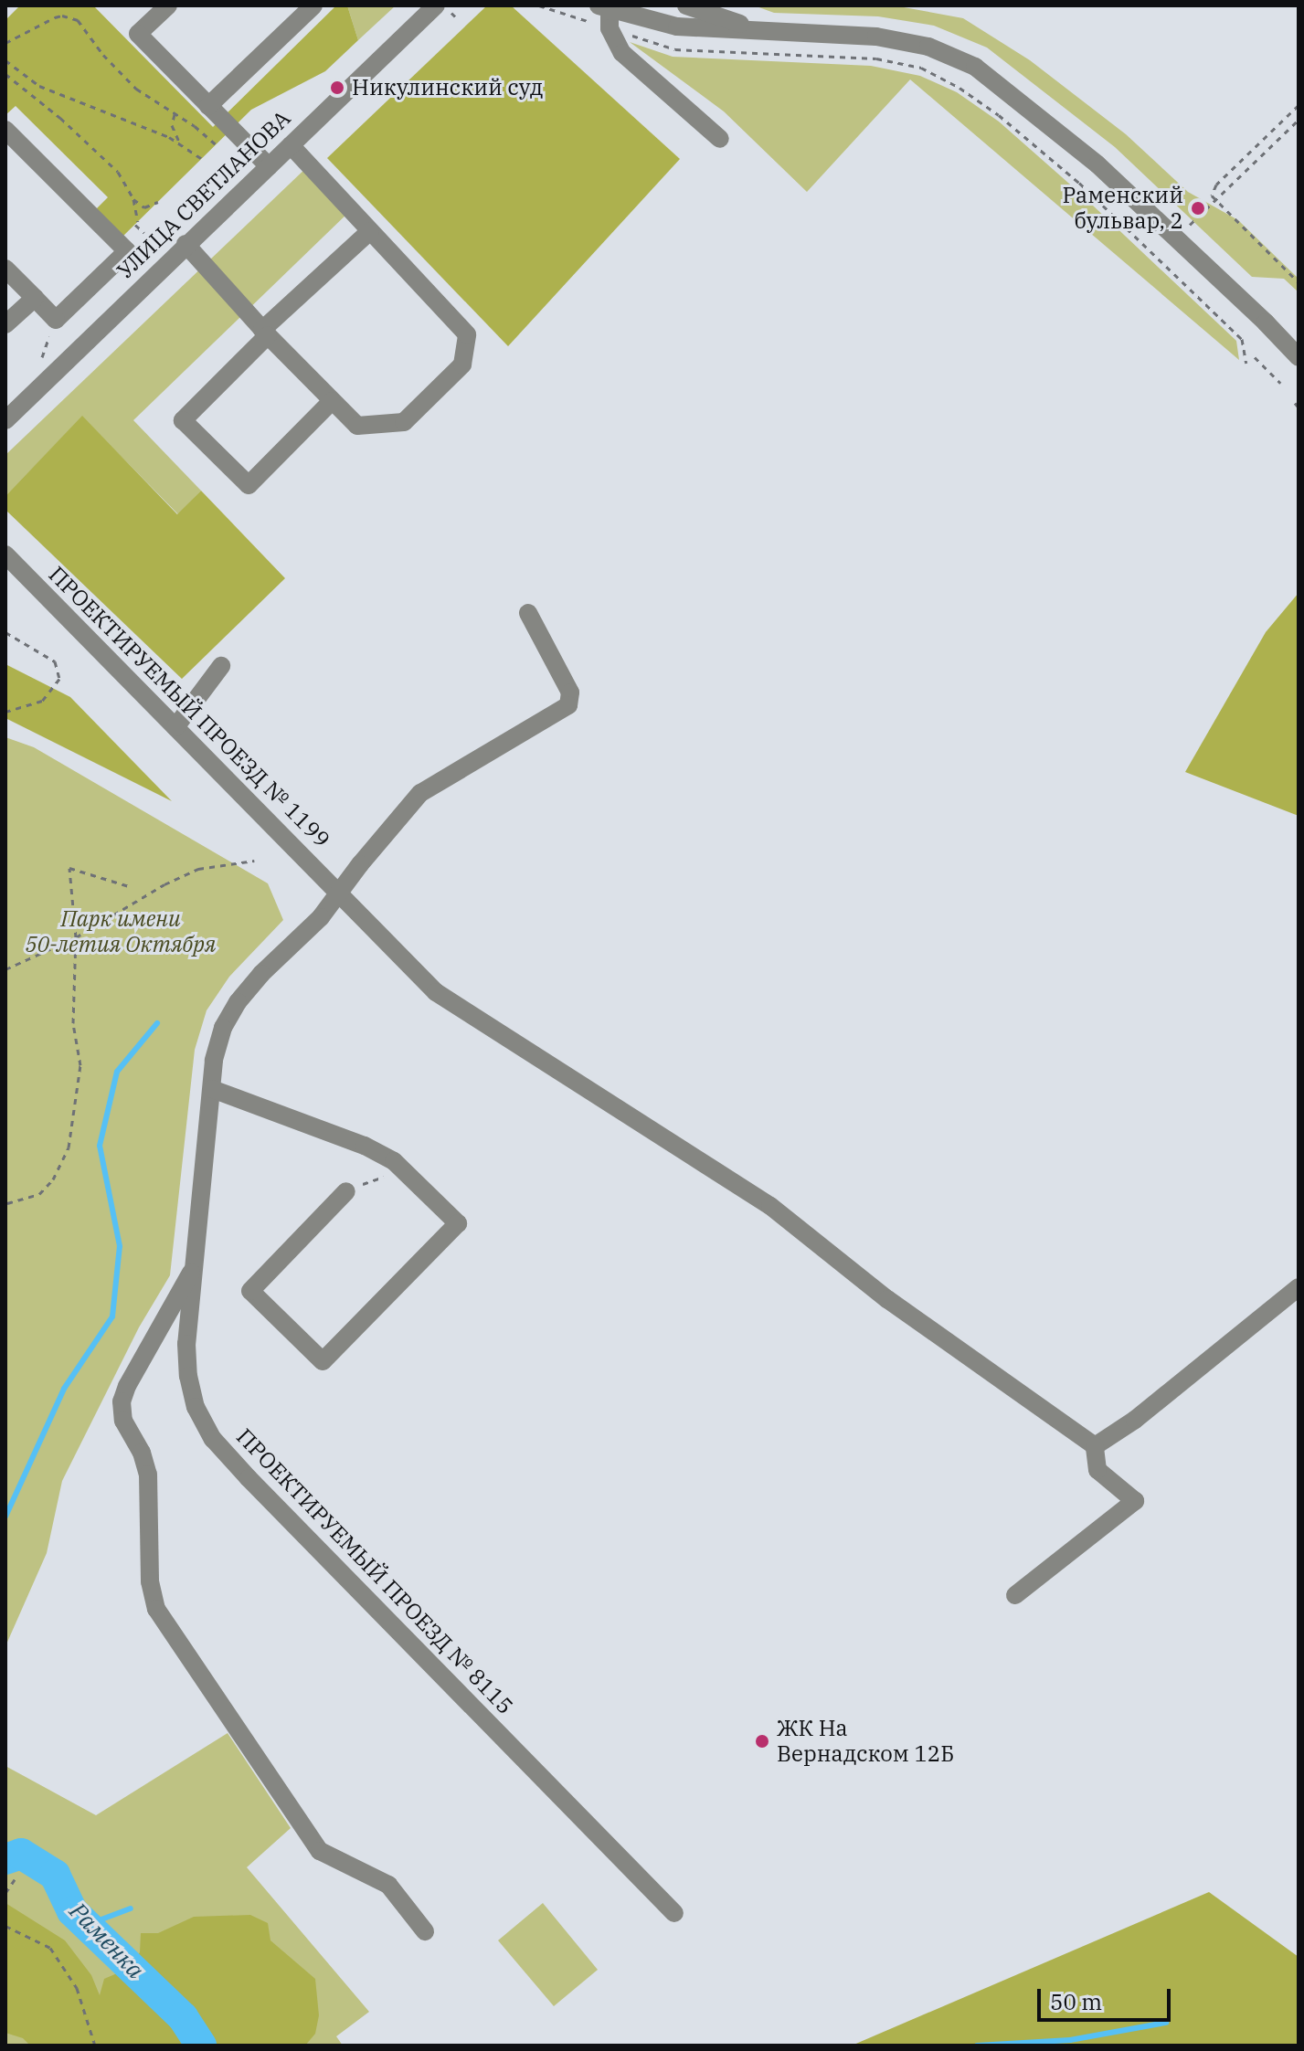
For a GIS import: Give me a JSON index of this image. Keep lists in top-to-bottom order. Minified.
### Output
{"streets":{"street":["УЛИЦА СВЕТЛАНОВА","ПРОЕКТИРУЕМЫЙ ПРОЕЗД № 1199","ПРОЕКТИРУЕМЫЙ ПРОЕЗД № 8115"]},"crossings":[["ПРОЕКТИРУЕМЫЙ ПРОЕЗД № 1199","ПРОЕКТИРУЕМЫЙ ПРОЕЗД № 8115"]],"water":["Раменка"],"parks":["Парк имени 50-летия Октября"],"places":["Никулинский суд","Раменский бульвар, 2","ЖК На Вернадском 12Б"],"scale_bar":"50 m"}
